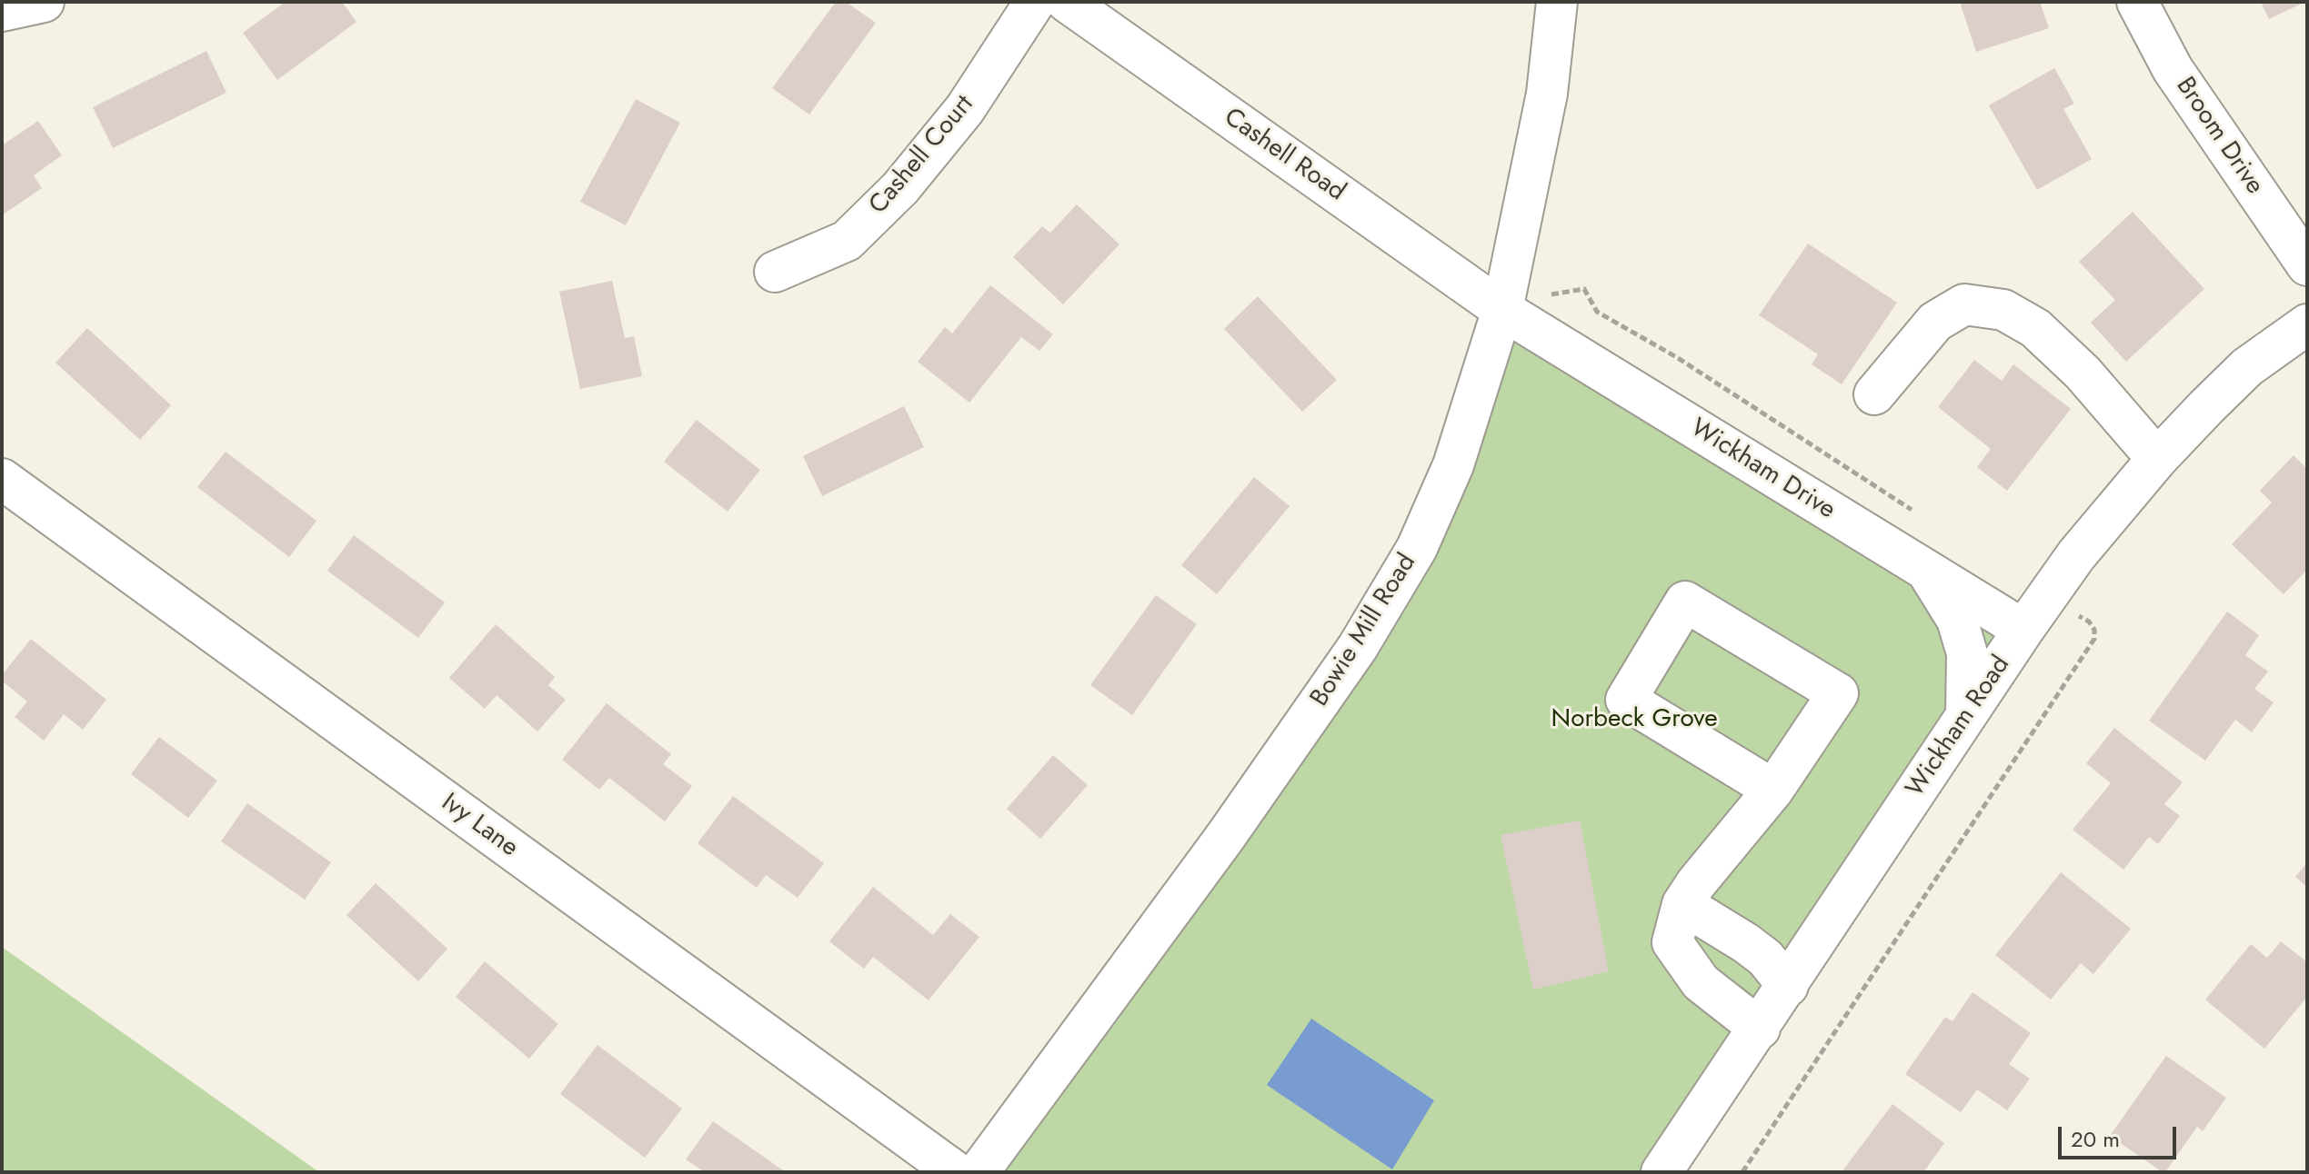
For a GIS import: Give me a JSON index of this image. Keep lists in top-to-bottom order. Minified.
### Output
{"streets":{"street":["Broom Drive","Cashell Court","Cashell Road","Wickham Drive","Bowie Mill Road","Wickham Road","Ivy Lane"]},"crossings":[["Cashell Road","Wickham Drive"],["Cashell Road","Bowie Mill Road"],["Wickham Drive","Bowie Mill Road"],["Wickham Drive","Wickham Road"]],"parks":["Norbeck Grove"],"scale_bar":"20 m"}
